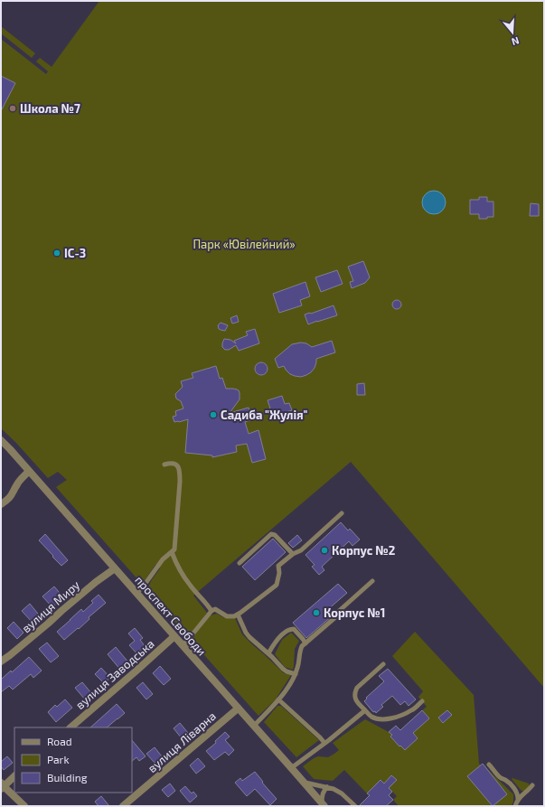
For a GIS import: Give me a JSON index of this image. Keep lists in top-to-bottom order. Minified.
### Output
{"streets":{"street":["вулиця Миру","проспект Свободи","вулиця Заводська","вулиця Ліварна"]},"crossings":[["вулиця Миру","проспект Свободи"],["проспект Свободи","вулиця Заводська"],["проспект Свободи","вулиця Ліварна"]],"parks":["Парк «Ювілейний»"],"places":["Школа №7","ІС-3","Садиба \"Жулія\"","Корпус №2","Корпус №1"],"legend":["Road","Park","Building"],"north":"bottom"}
